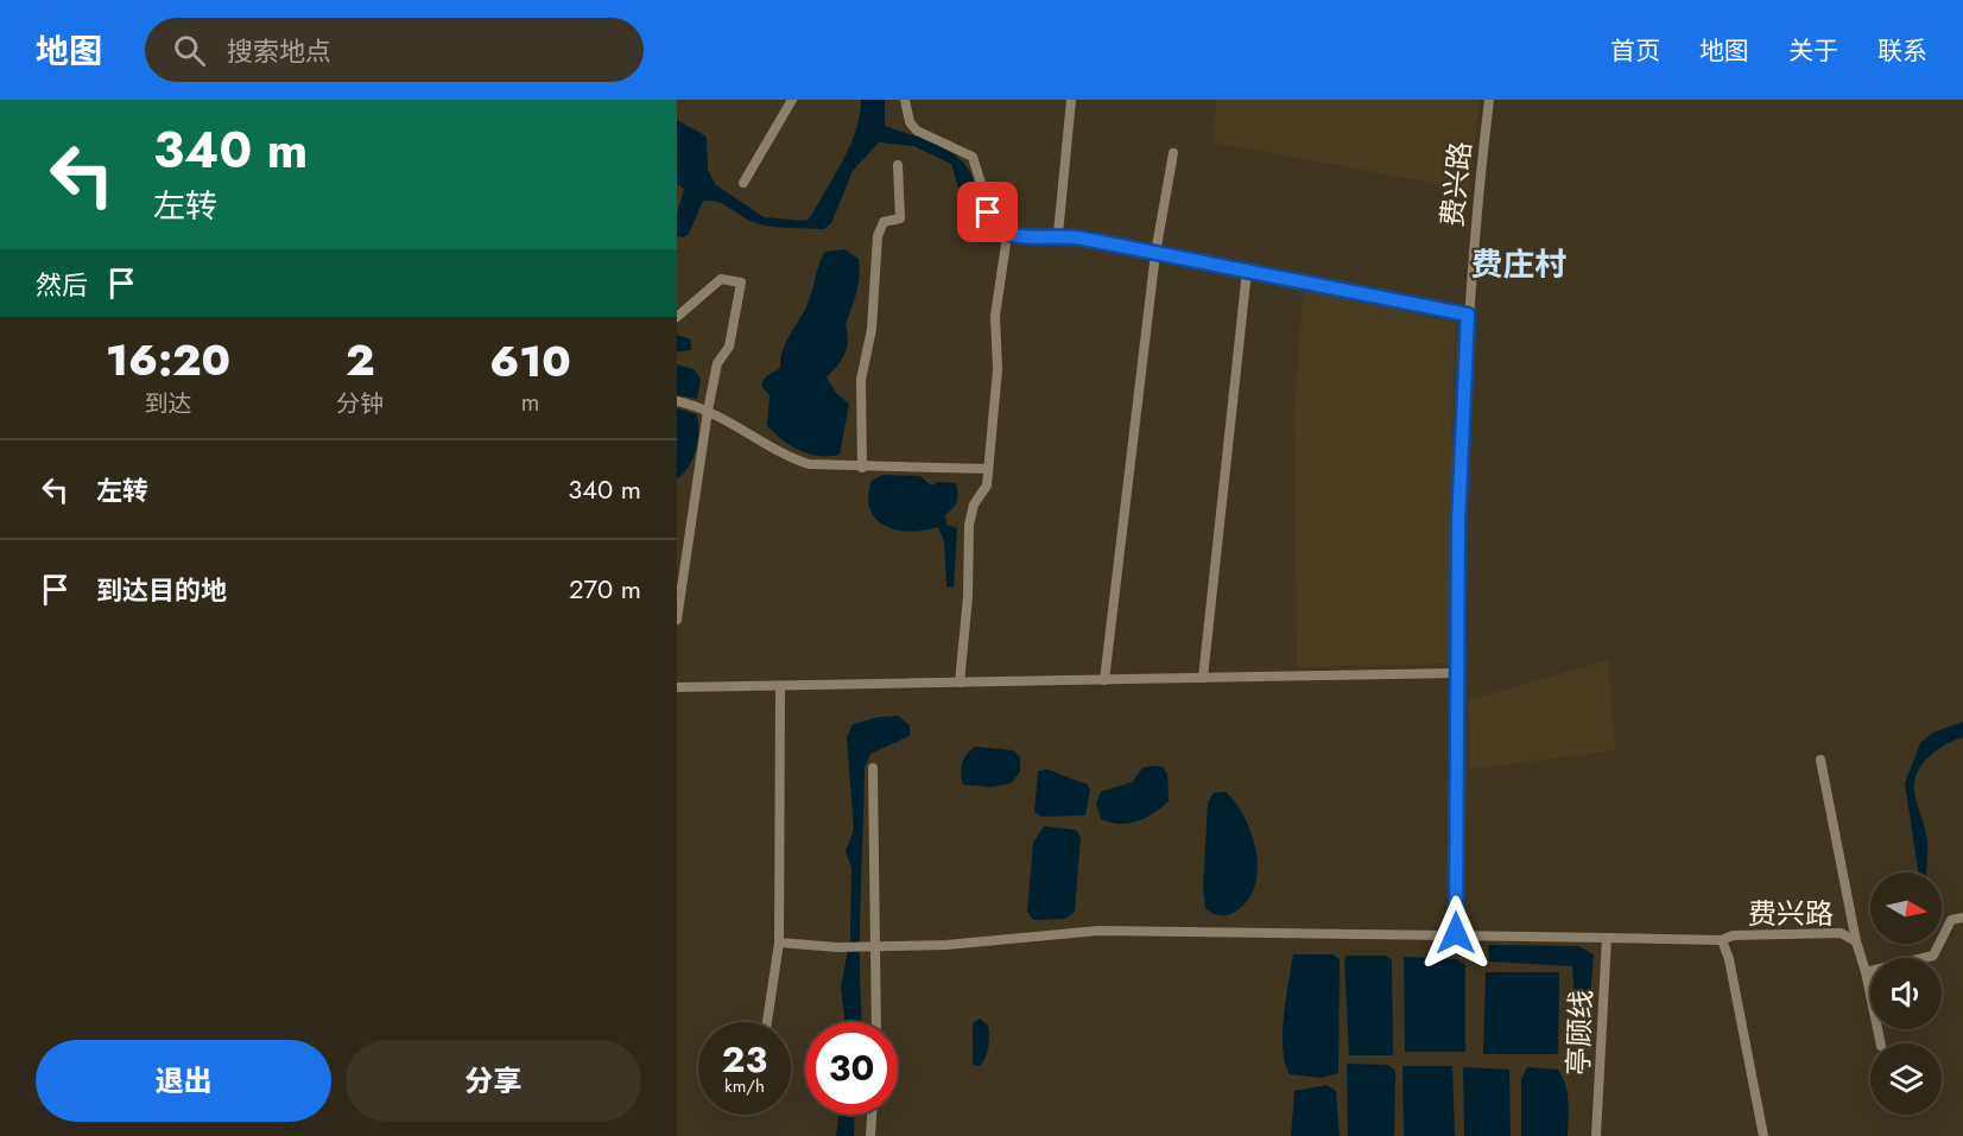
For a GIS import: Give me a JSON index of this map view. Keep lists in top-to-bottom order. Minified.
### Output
{"streets":{"street":["费兴路","亭顾线"]},"crossings":[["费兴路","亭顾线"]],"districts":["费庄村"],"north":"right","page":{"header":"地图","search":"搜索地点","nav":["首页","地图","关于","联系"],"turn":["340 m","左转"],"then":"然后","eta":["16:20","到达","2","分钟","610","m"],"list":[{"name":"左转","value":"340 m"},{"name":"到达目的地","value":"270 m"}],"speed":"23 km/h","limit":"30","buttons":["退出","分享"]}}
